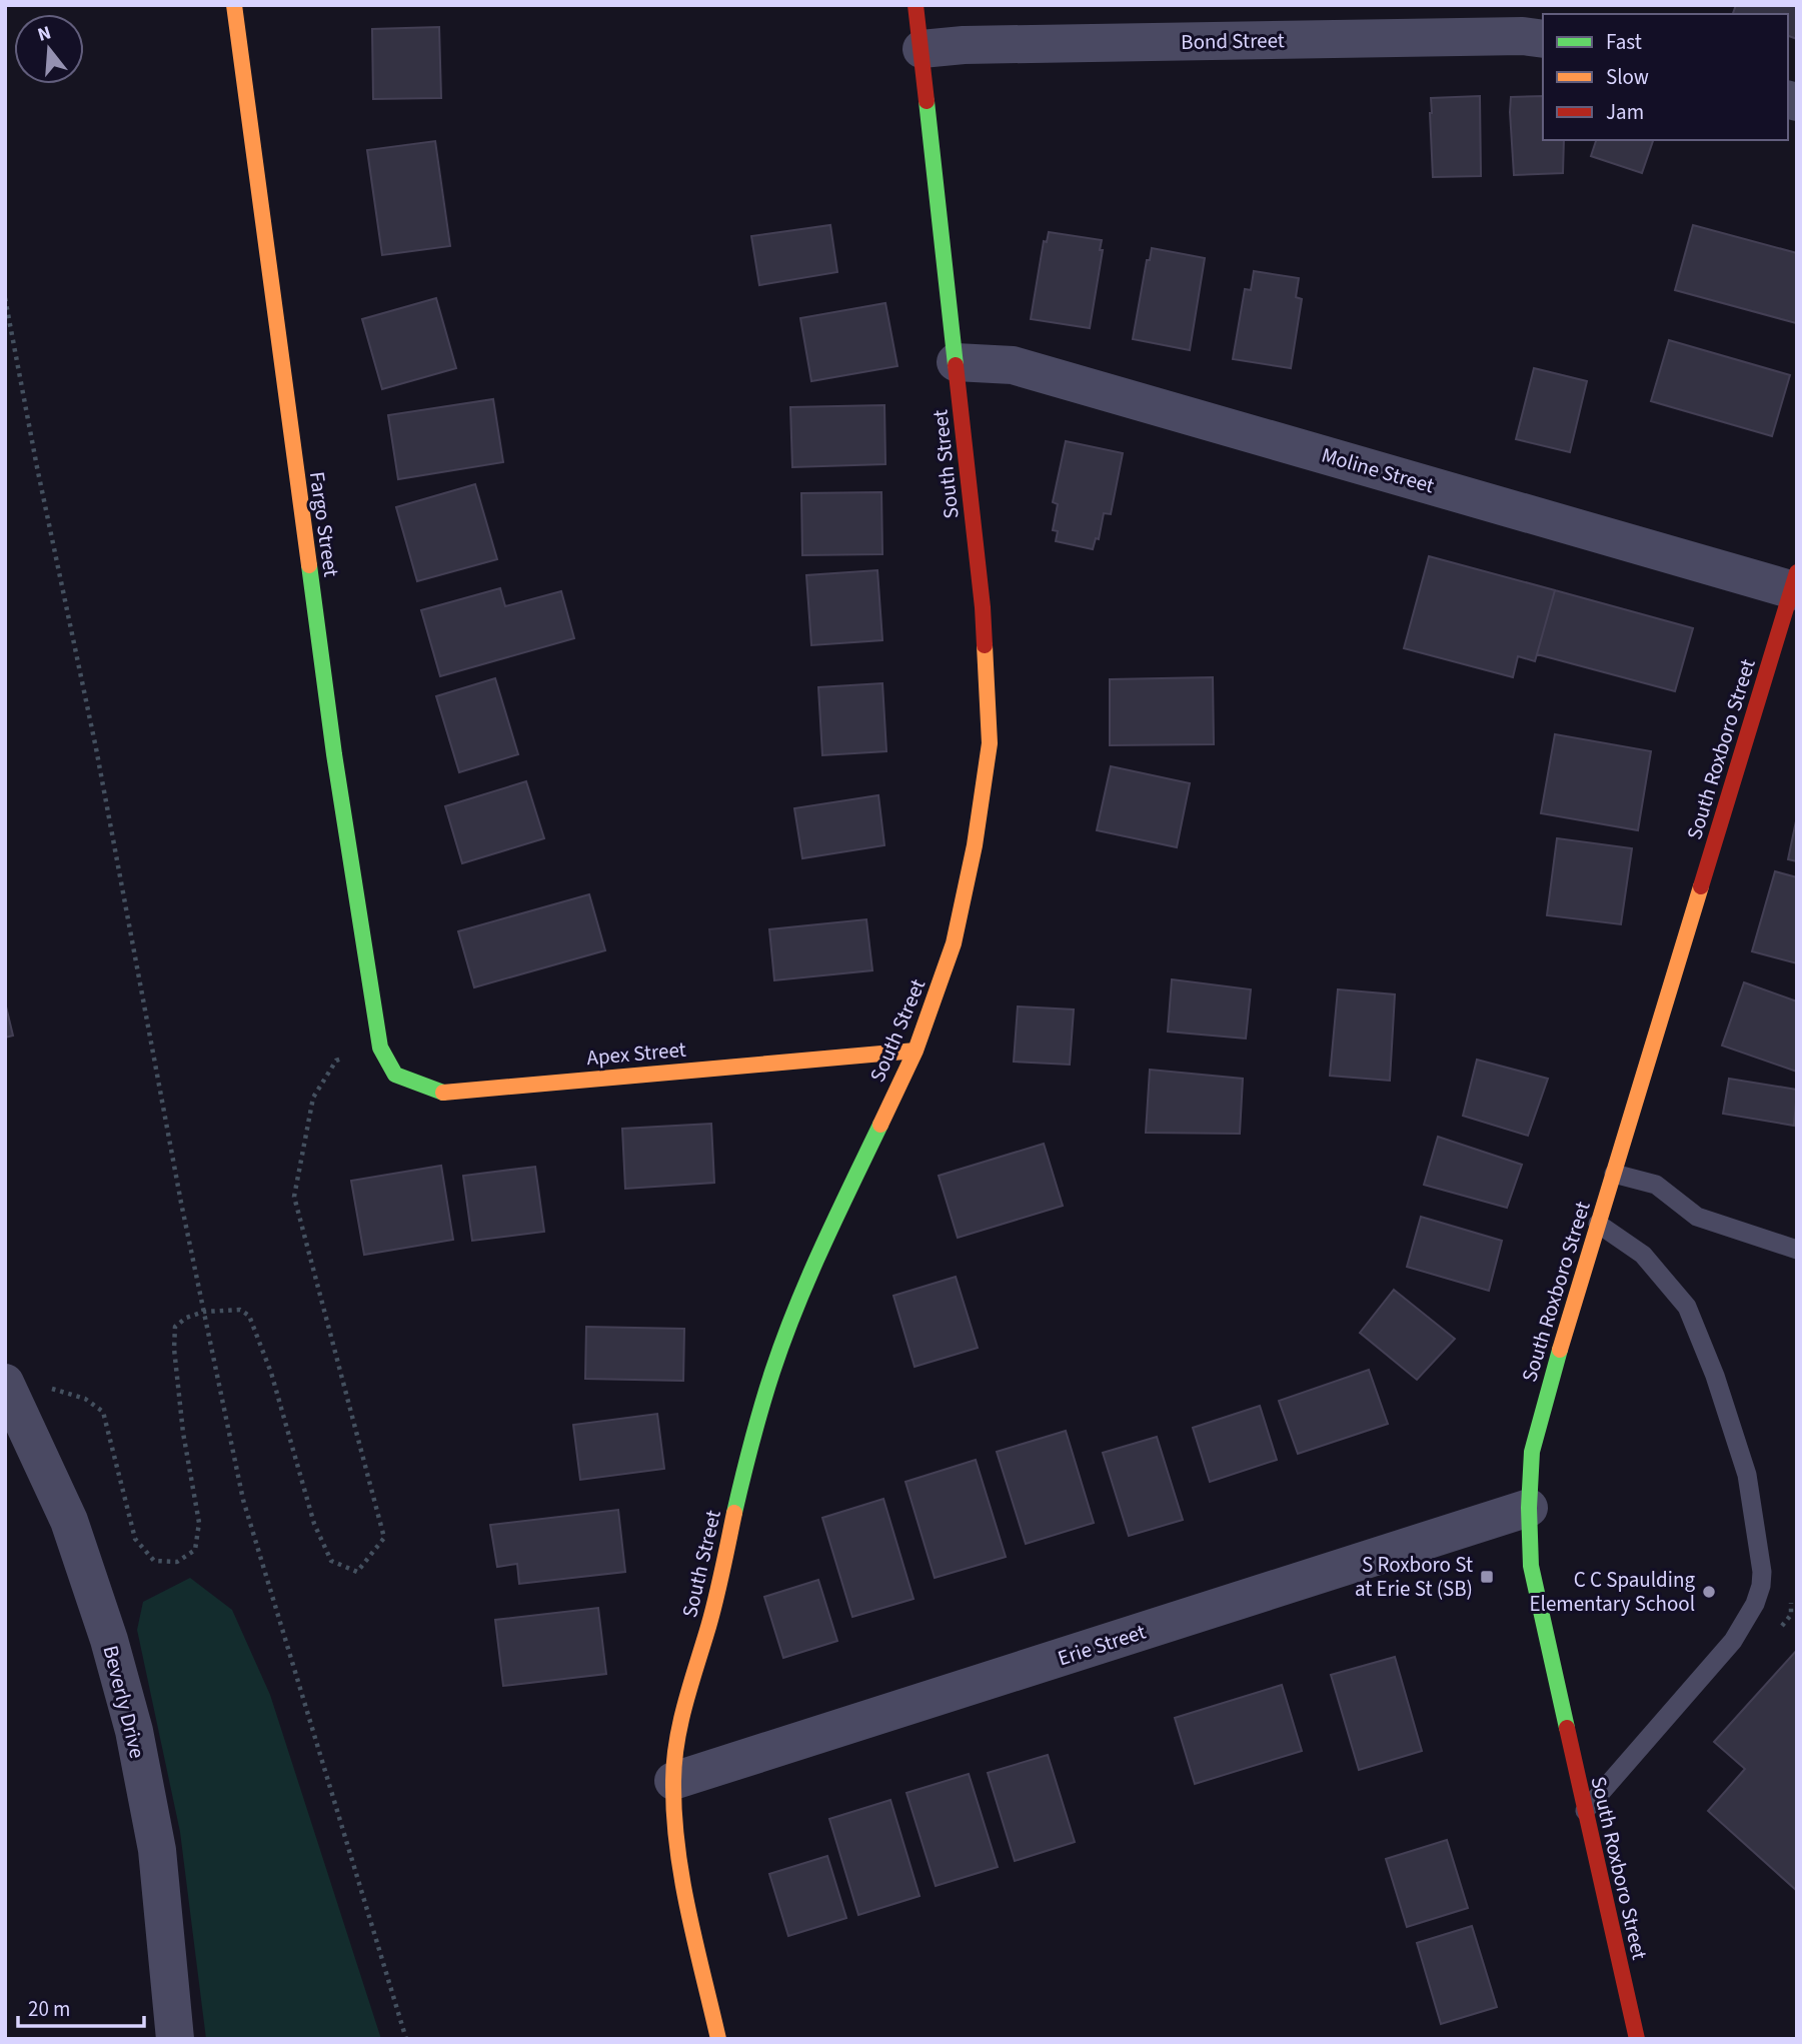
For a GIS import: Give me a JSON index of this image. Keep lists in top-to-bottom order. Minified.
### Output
{"streets":{"street":["Bond Street","South Street","Moline Street","Fargo Street","South Roxboro Street","Apex Street","Erie Street","Beverly Drive"]},"crossings":[["Bond Street","South Street"],["South Street","Moline Street"],["South Street","Apex Street"],["South Street","Erie Street"],["Moline Street","South Roxboro Street"],["Fargo Street","Apex Street"],["South Roxboro Street","Erie Street"]],"places":{"transit":["S Roxboro St at Erie St (SB)"],"other":["C C Spaulding Elementary School"]},"legend":["Fast","Slow","Jam"],"scale_bar":"20 m","north":"top"}
